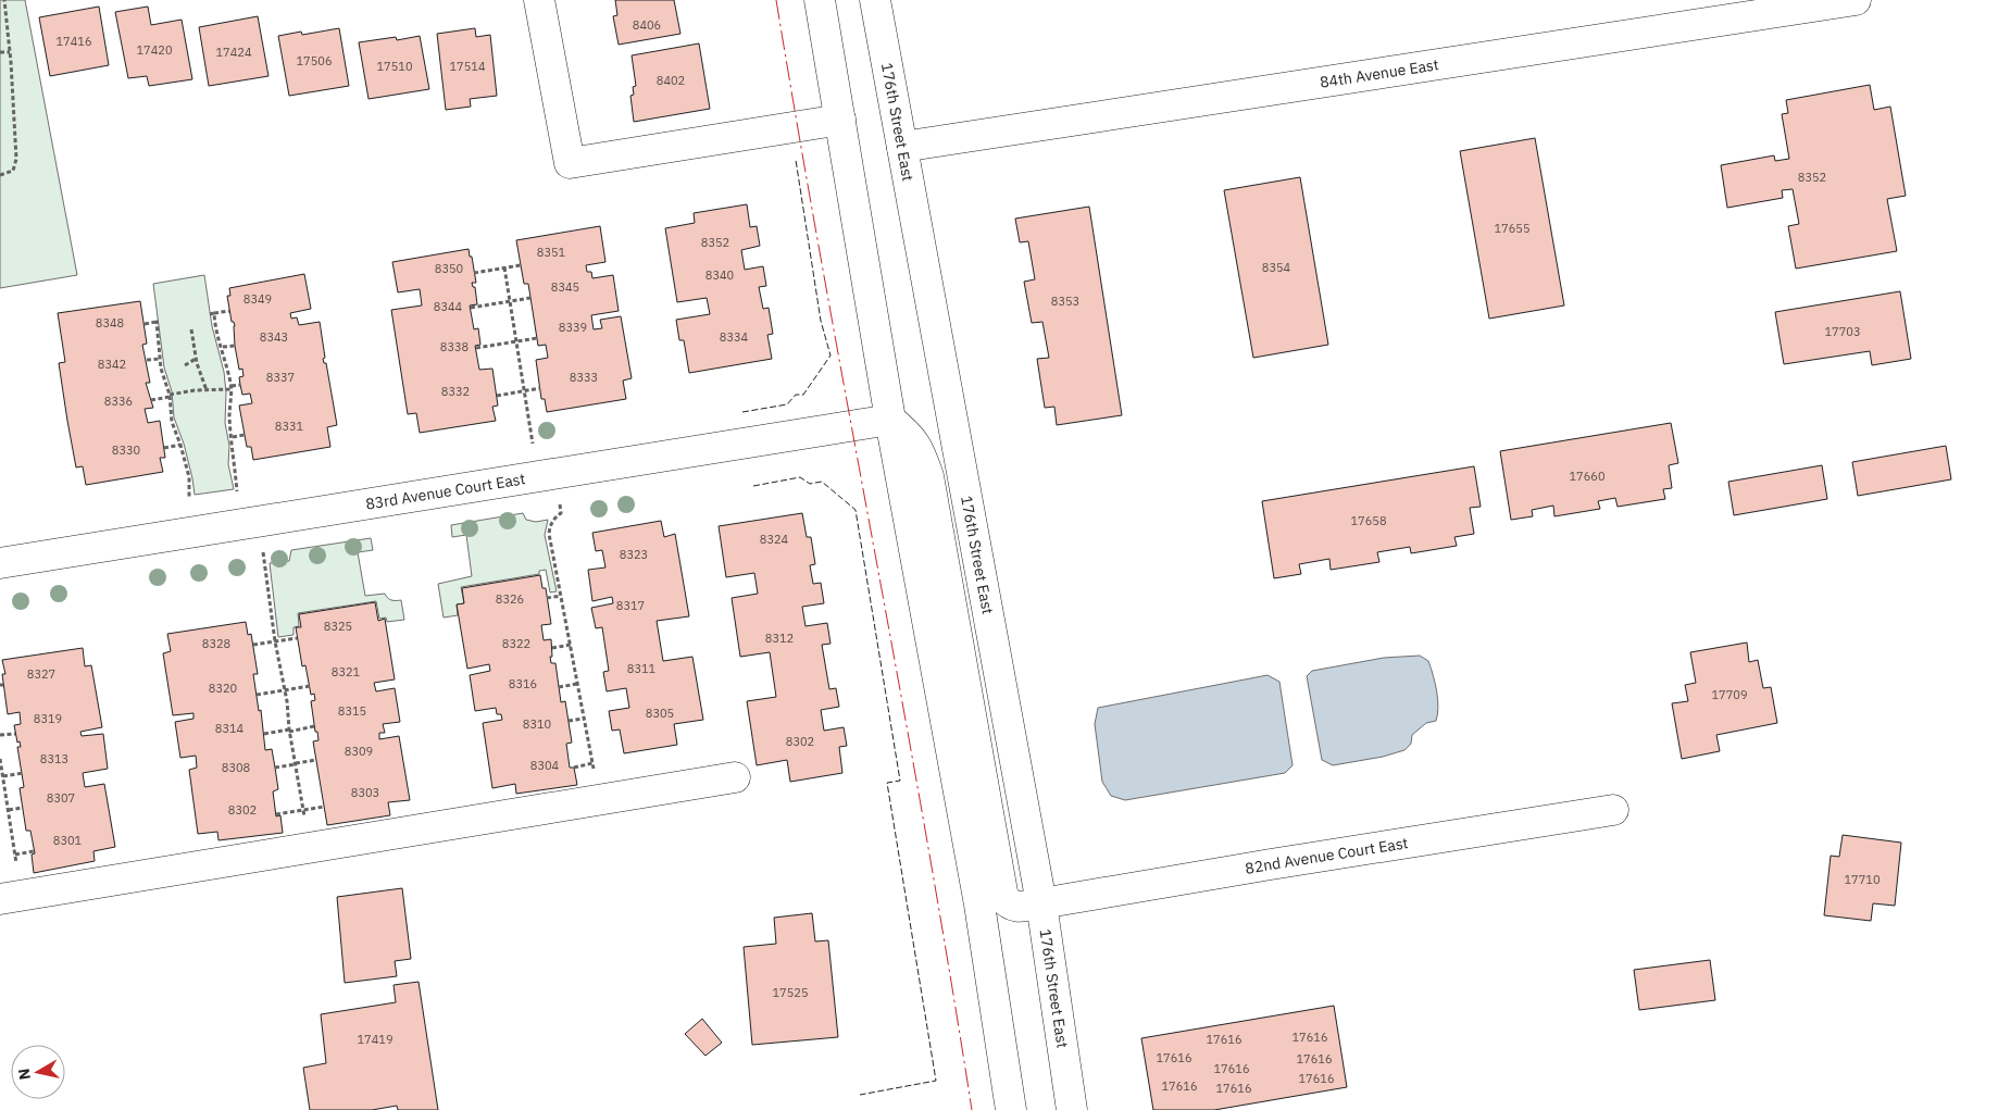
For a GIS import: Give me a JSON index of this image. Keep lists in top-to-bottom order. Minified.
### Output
{"streets":{"main road":["84th Avenue East","176th Street East","83rd Avenue Court East","82nd Avenue Court East"]},"crossings":[["84th Avenue East","176th Street East"],["176th Street East","82nd Avenue Court East"],["83rd Avenue Court East","82nd Avenue Court East"]],"house_numbers":["8406","17416","17420","17424","17506","17510","17514","8402","8352","17655","8352","8351","8354","8350","8340","8345","8349","8353","8344","8348","8339","17703","8343","8334","8338","8342","8337","8333","8332","8336","8331","8330","17660","17658","8324","8323","8326","8317","8325","8312","8328","8322","8311","8321","8327","8316","8320","17709","8315","8305","8319","8310","8314","8302","8309","8313","8304","8308","8303","8307","8302","8301","17710","17525","17616","17419","17616","17616","17616","17616","17616","17616","17616"],"north":"left"}
